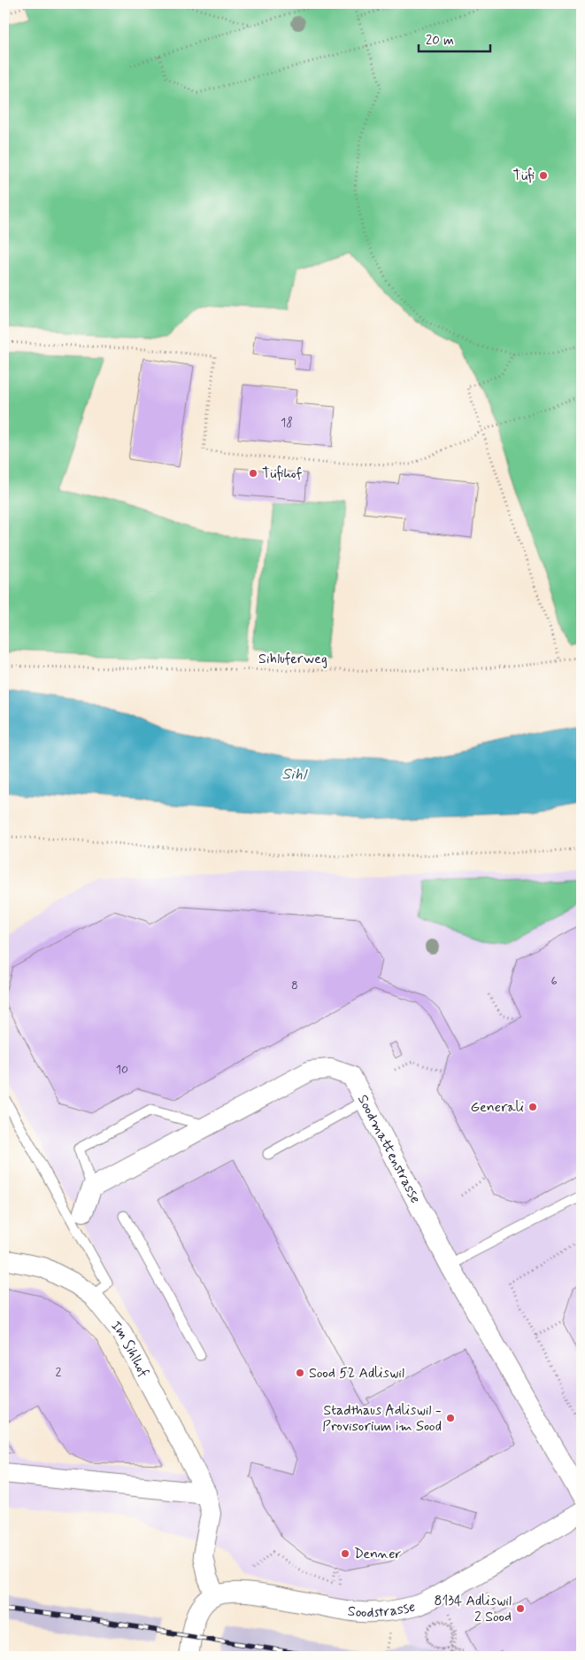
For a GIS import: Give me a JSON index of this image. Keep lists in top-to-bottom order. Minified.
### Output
{"streets":{"street":["Soodmattenstrasse","Im Sihlhof","Soodstrasse"],"path":["Sihluferweg"]},"crossings":[["Im Sihlhof","Soodstrasse"]],"water":["Sihl"],"places":["Tüfi","Tüfihof","Generali","Sood 52 Adliswil","Stadthaus Adliswil - Provisorium im Sood","Denner","8134 Adliswil 2 Sood"],"house_numbers":["18","6","8","10","2"],"scale_bar":"20 m"}
